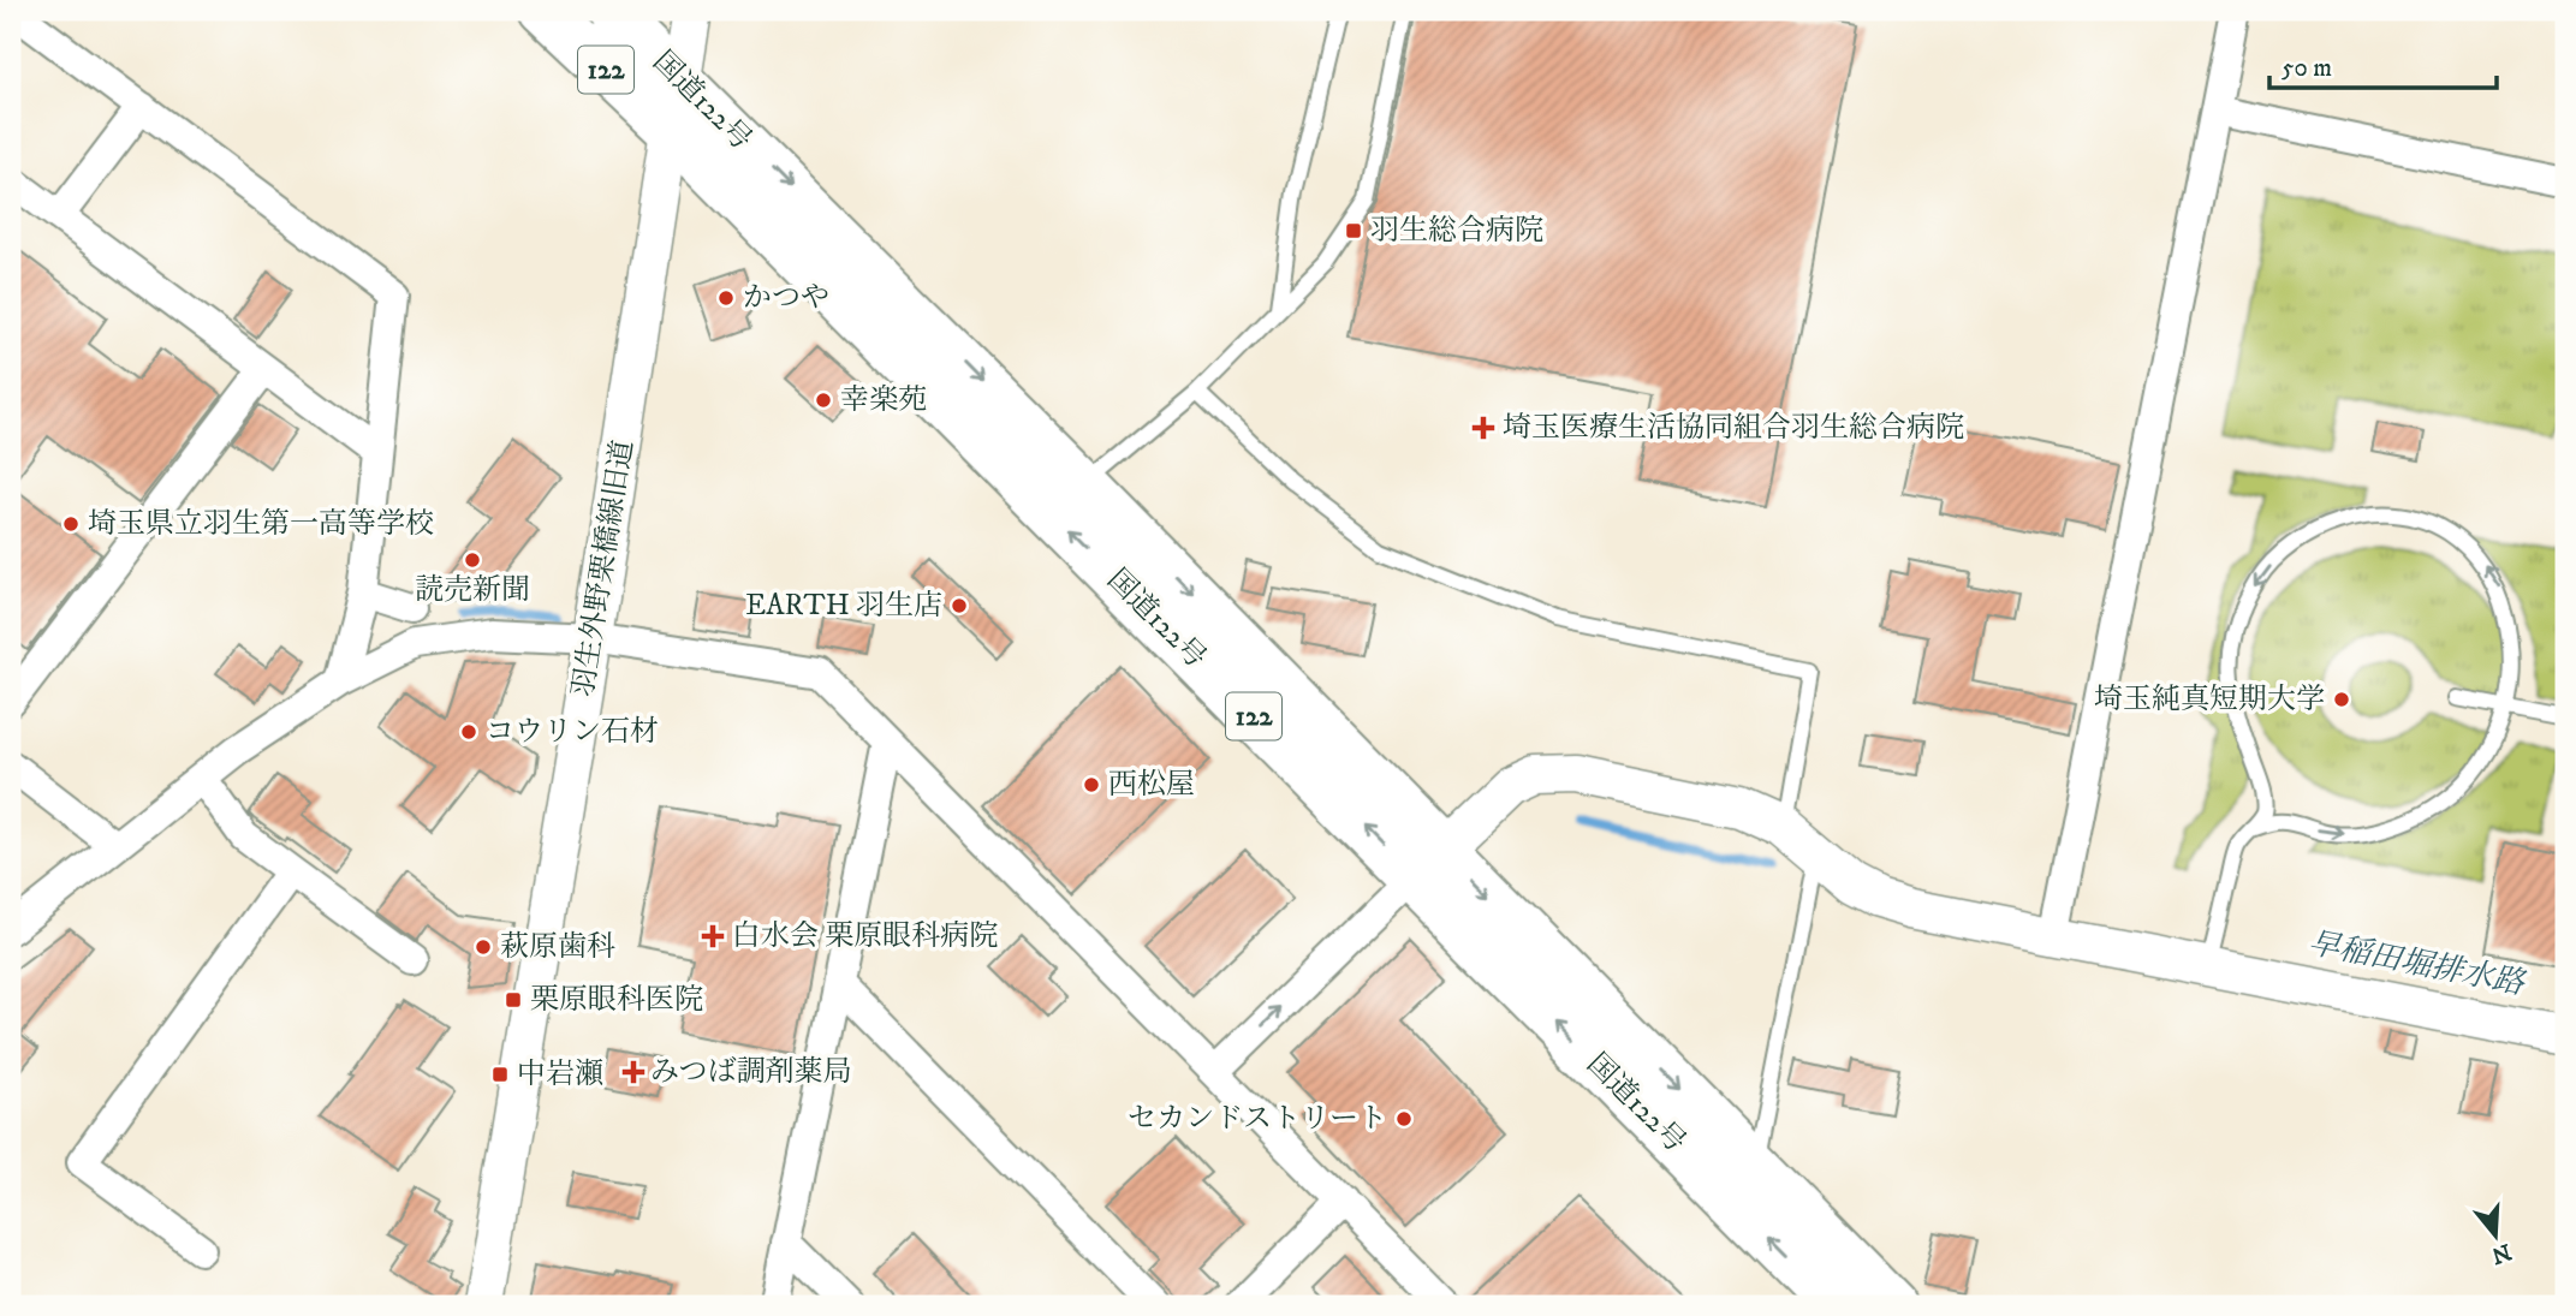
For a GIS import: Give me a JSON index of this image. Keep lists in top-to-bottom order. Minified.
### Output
{"streets":{"highway":["122","国道122号"],"street":["羽生外野栗橋線旧道"]},"crossings":[["国道122号","羽生外野栗橋線旧道"]],"water":["早稲田堀排水路"],"places":{"transit":["羽生総合病院","栗原眼科医院","中岩瀬"],"other":["かつや","幸楽苑","埼玉県立羽生第一高等学校","読売新聞","EARTH 羽生店","埼玉純真短期大学","コウリン石材","西松屋","萩原歯科","セカンドストリート"],"health":["埼玉医療生活協同組合羽生総合病院","白水会 栗原眼科病院","みつば調剤薬局"]},"scale_bar":"50 m","north":"bottom"}
